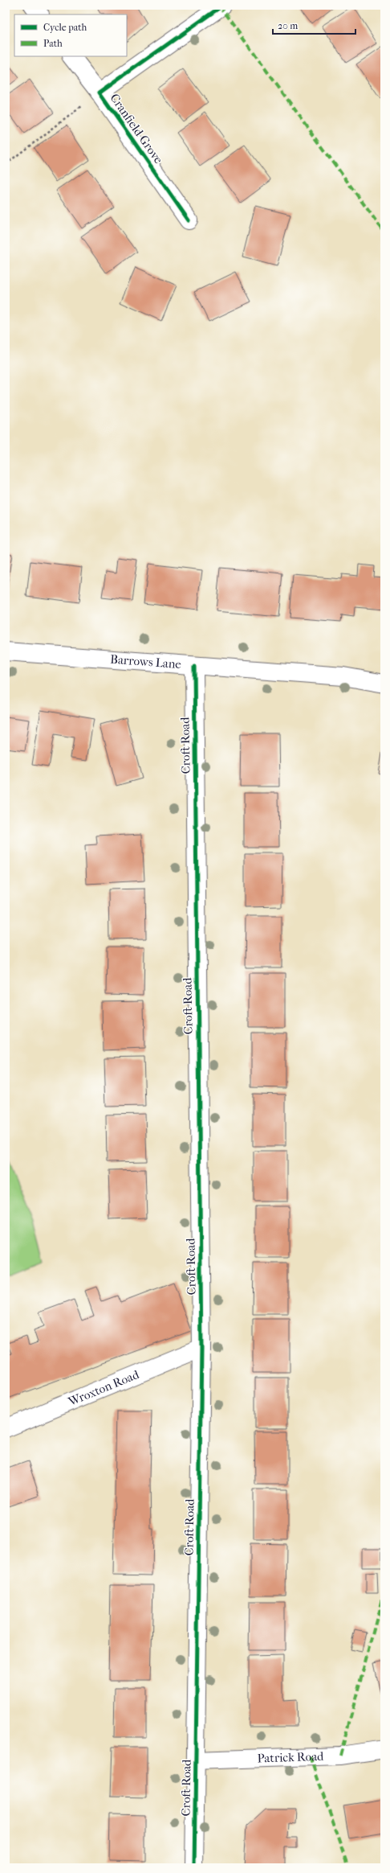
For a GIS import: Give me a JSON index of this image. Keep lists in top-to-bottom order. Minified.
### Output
{"streets":{"street":["Cranfield Grove","Barrows Lane","Croft Road","Wroxton Road","Patrick Road"]},"crossings":[["Barrows Lane","Croft Road"],["Croft Road","Wroxton Road"],["Croft Road","Patrick Road"]],"legend":["Cycle path","Path"],"scale_bar":"20 m"}
